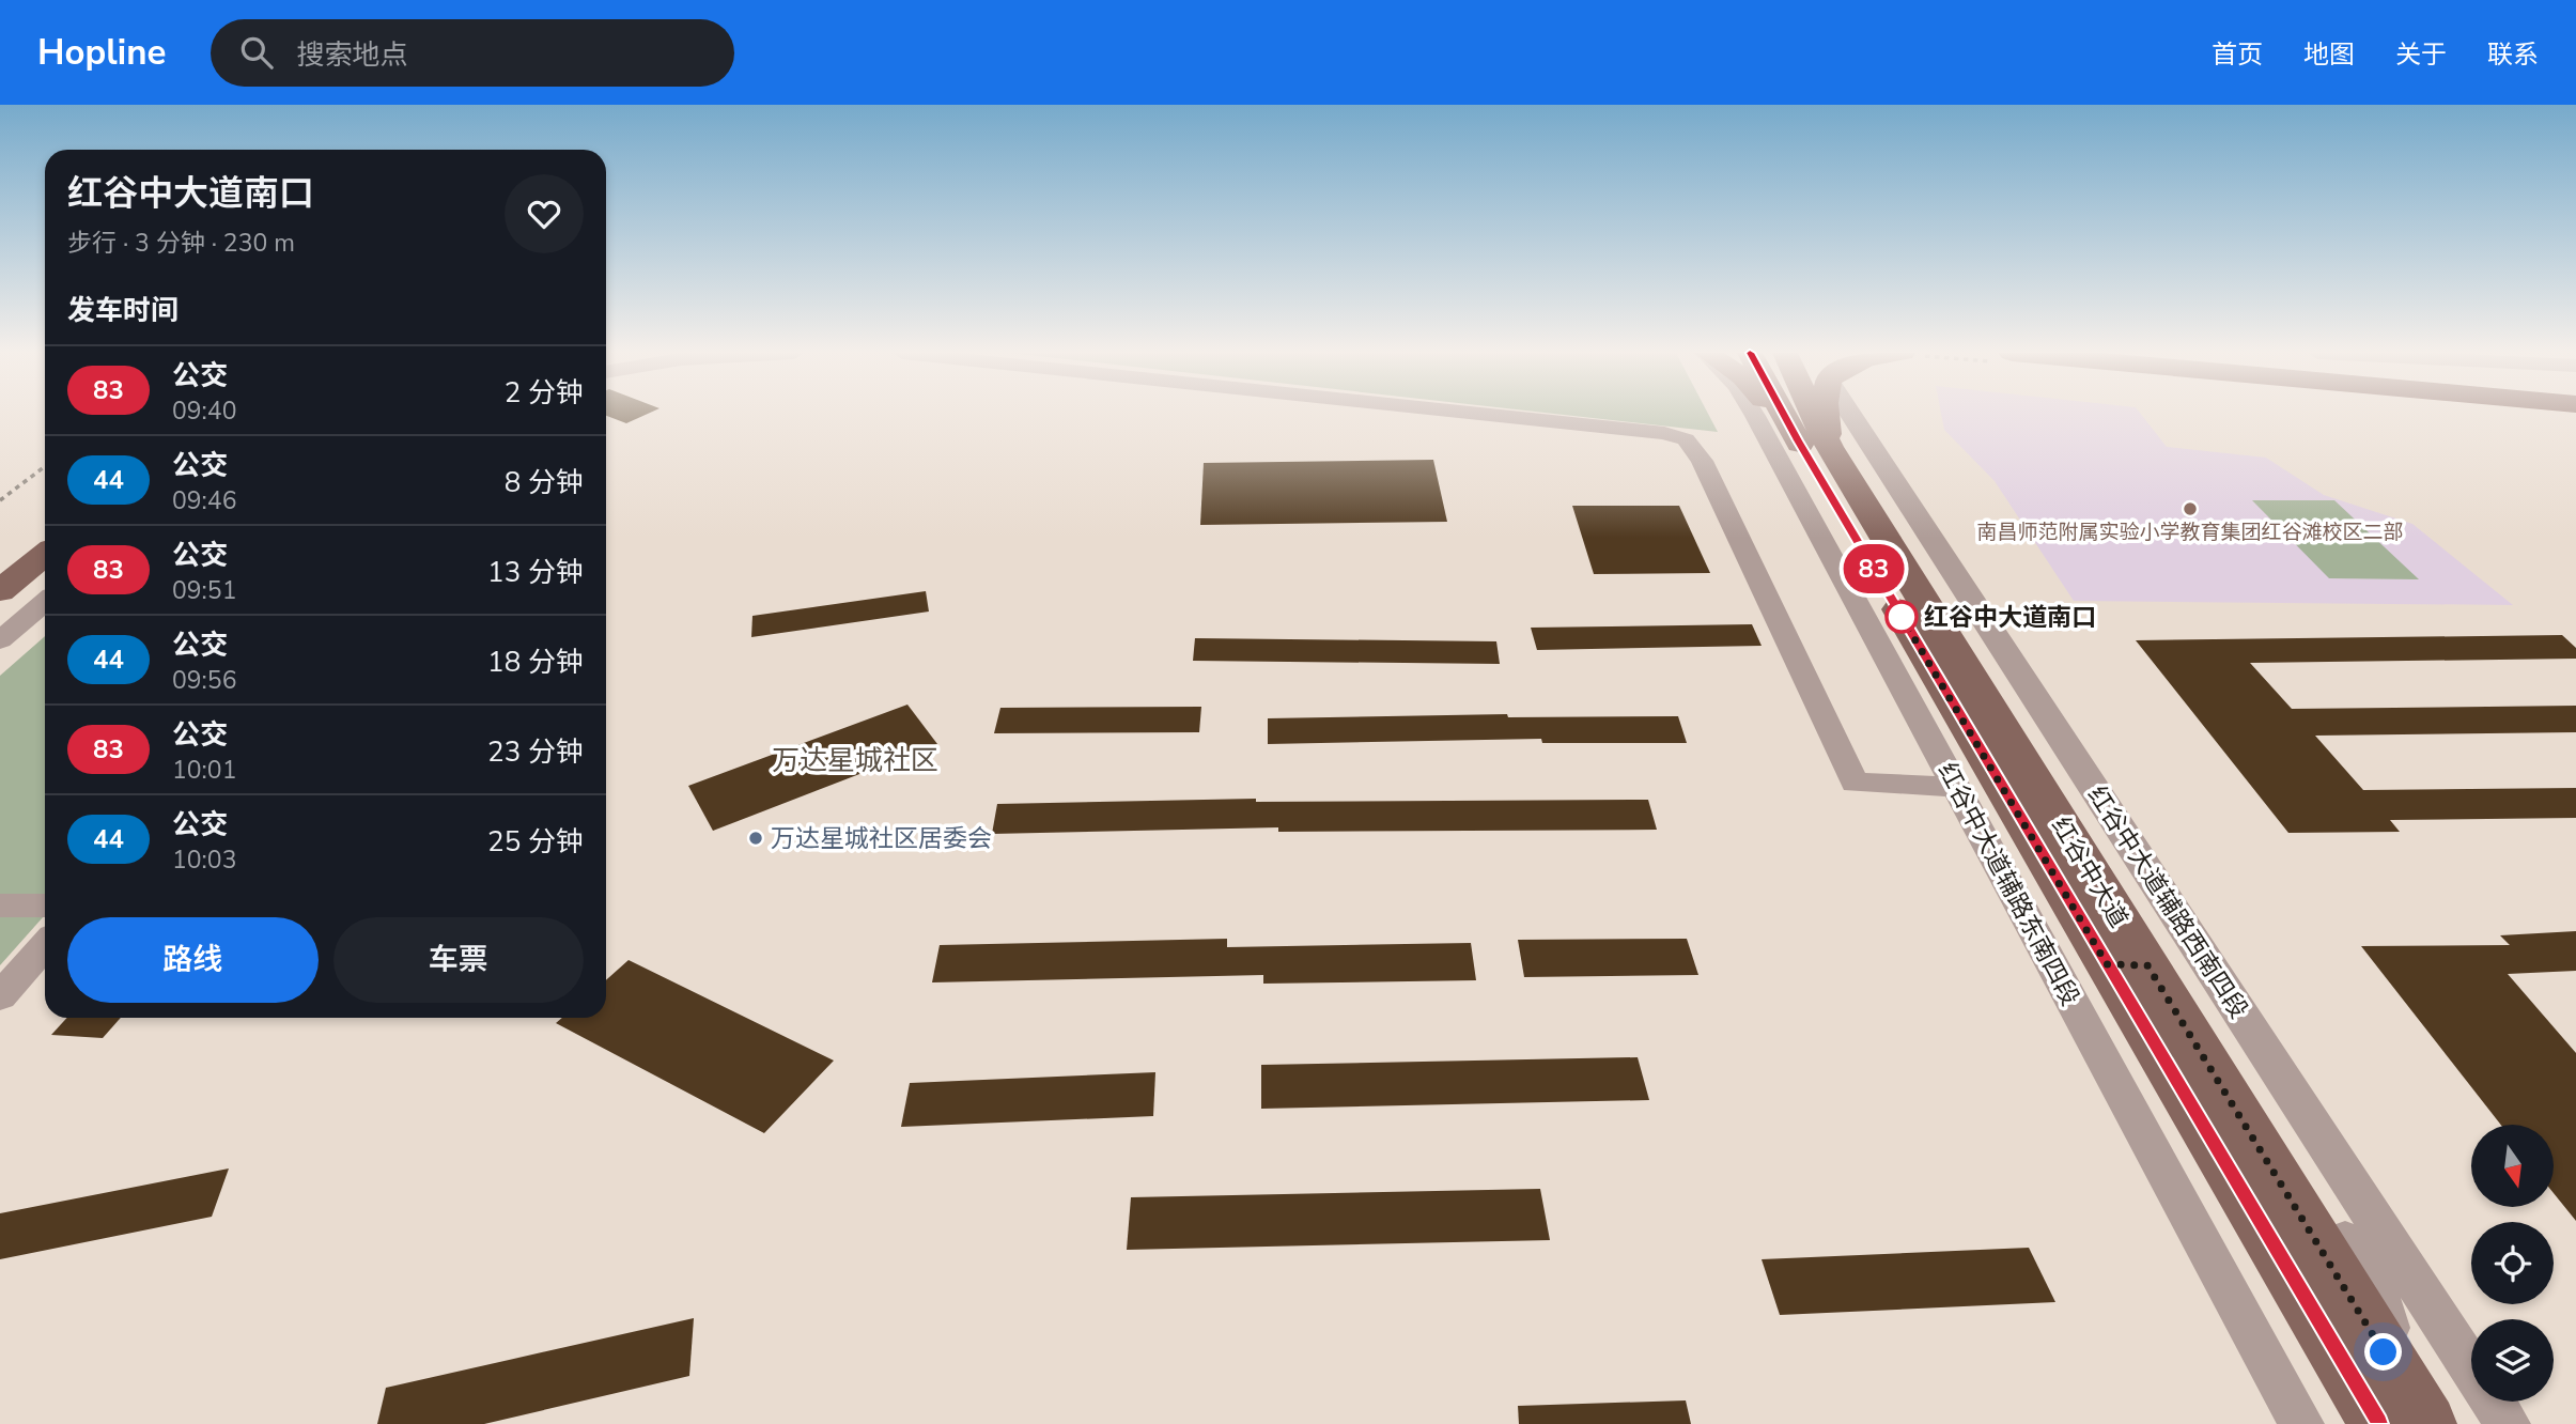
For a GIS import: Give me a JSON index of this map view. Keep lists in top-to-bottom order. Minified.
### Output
{"streets":{"main road":["红谷中大道"],"street":["红谷中大道辅路东南四段","红谷中大道辅路西南四段"]},"districts":["万达星城社区"],"places":["南昌师范附属实验小学教育集团红谷滩校区二部","红谷中大道南口","万达星城社区居委会"],"lines":["bus line 83"],"north":"bottom","page":{"header":"Hopline","search":"搜索地点","nav":["首页","地图","关于","联系"],"on_map":"83","heading":[["红谷中大道南口","步行 · 3 分钟 · 230 m"],"发车时间"],"list":[{"mark":"83","name":"公交","note":"09:40","value":"2 分钟"},{"mark":"44","name":"公交","note":"09:46","value":"8 分钟"},{"mark":"83","name":"公交","note":"09:51","value":"13 分钟"},{"mark":"44","name":"公交","note":"09:56","value":"18 分钟"},{"mark":"83","name":"公交","note":"10:01","value":"23 分钟"},{"mark":"44","name":"公交","note":"10:03","value":"25 分钟"}],"buttons":["路线","车票"]}}
